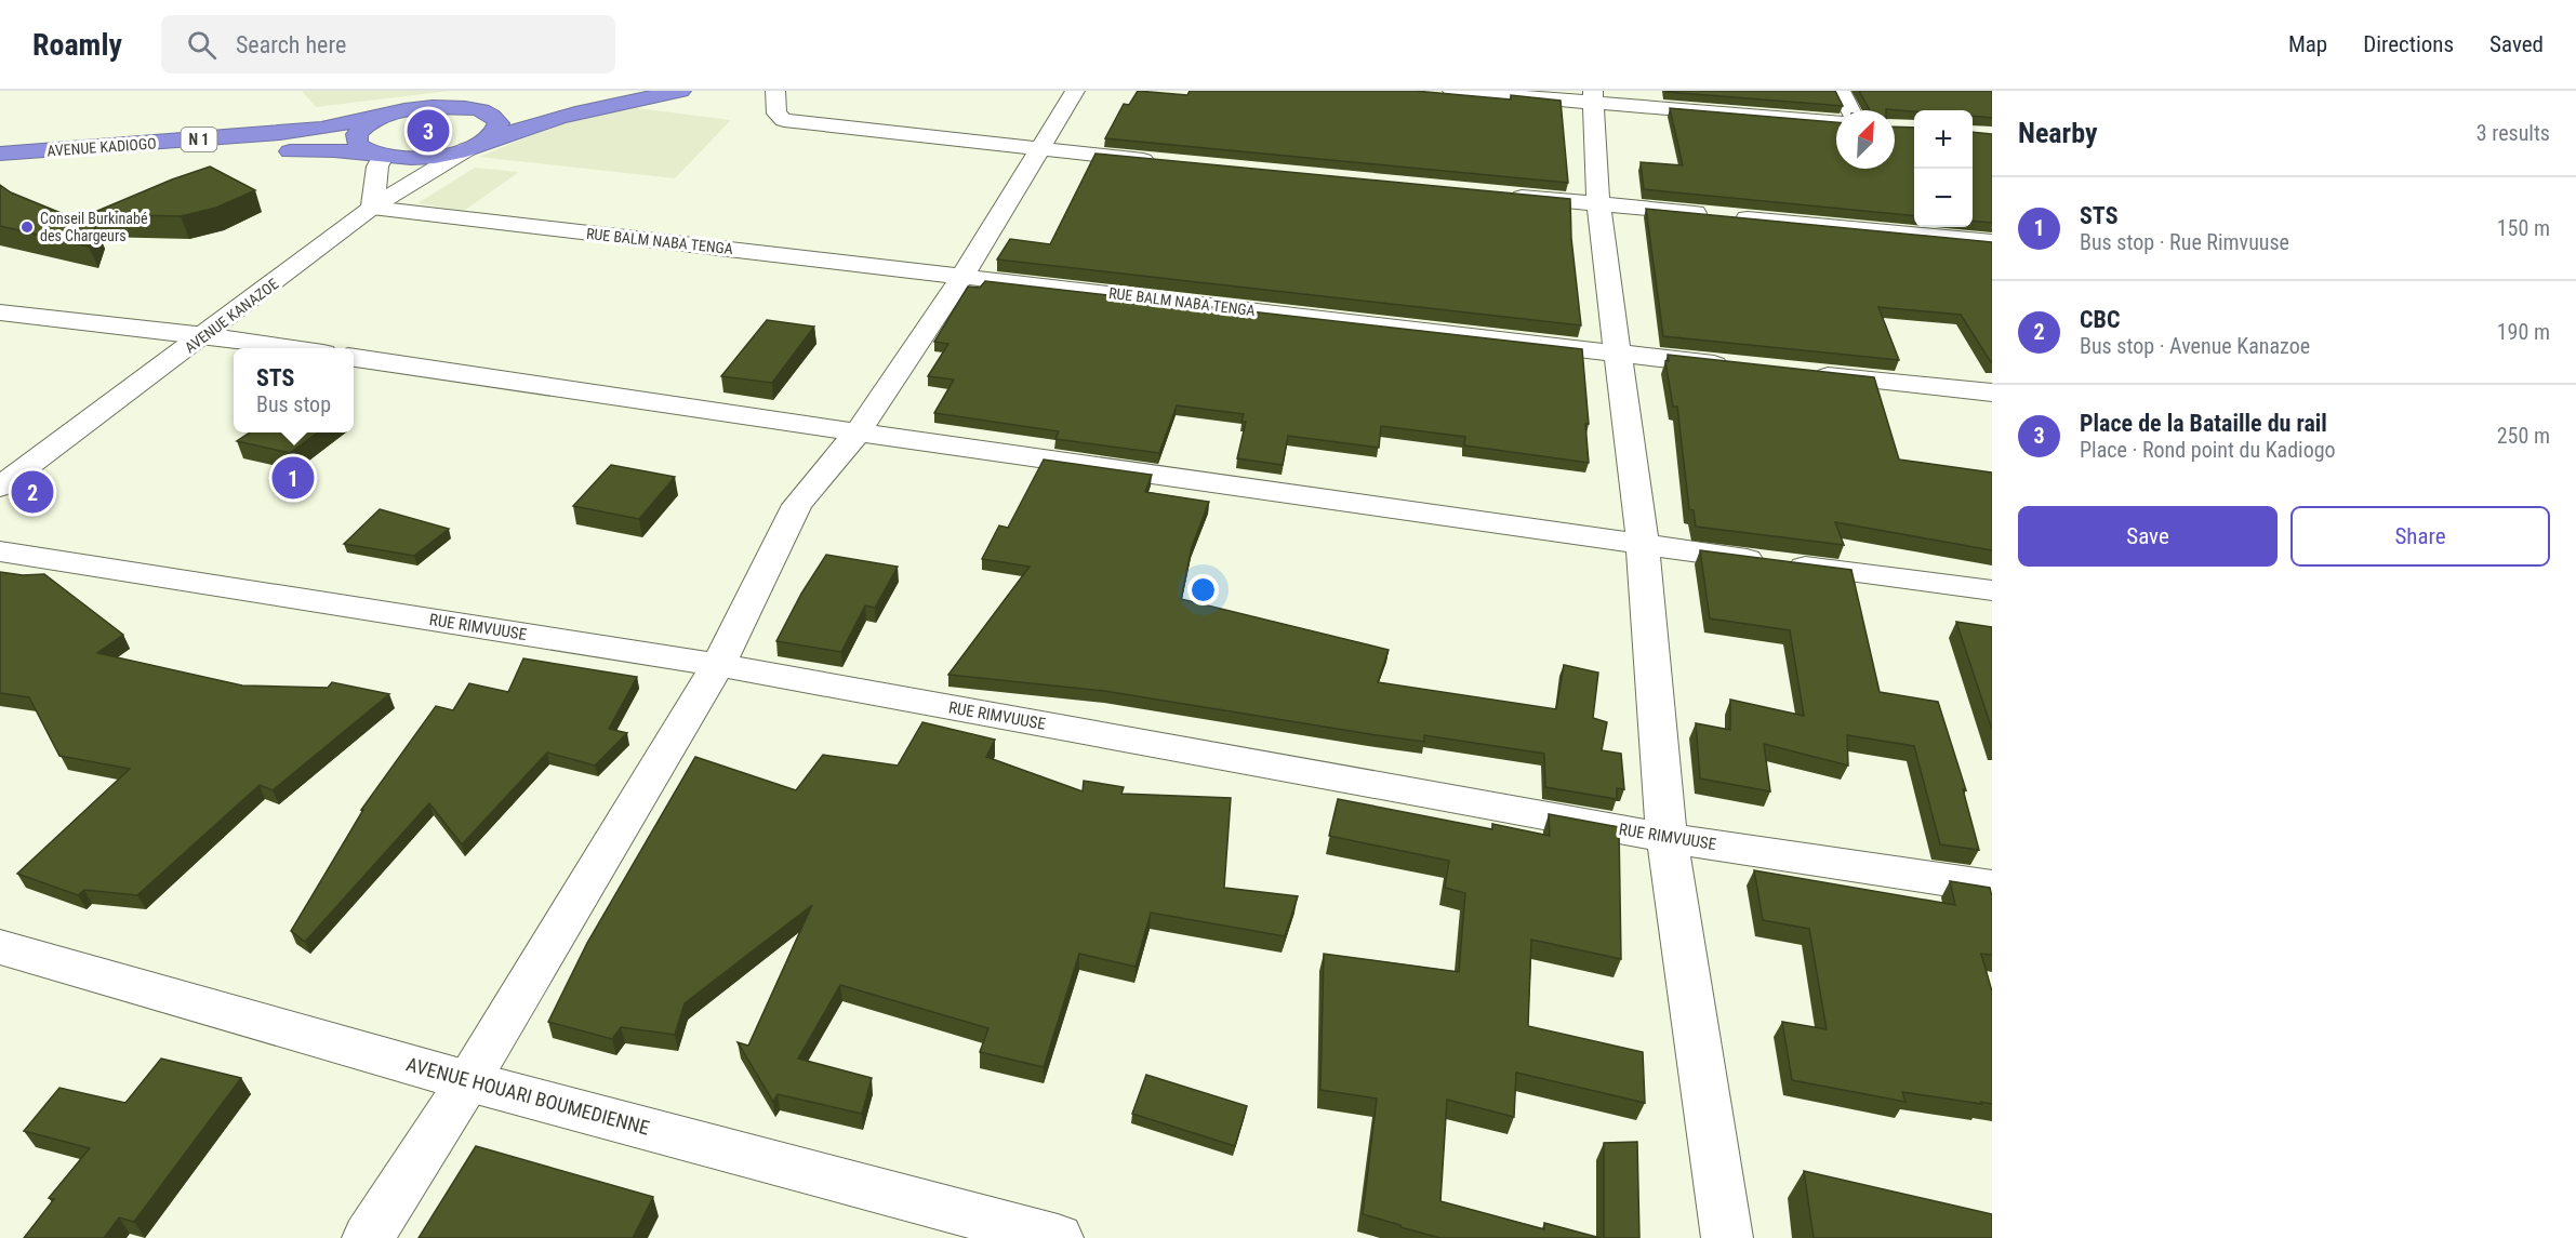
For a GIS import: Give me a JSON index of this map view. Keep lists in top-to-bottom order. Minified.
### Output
{"streets":{"highway":["N 1","AVENUE KADIOGO"],"street":["RUE BALM NABA TENGA","AVENUE KANAZOE","RUE RIMVUUSE","AVENUE HOUARI BOUMEDIENNE"]},"crossings":[["N 1","AVENUE KADIOGO"],["N 1","AVENUE KANAZOE"],["RUE BALM NABA TENGA","AVENUE KANAZOE"]],"places":["Conseil Burkinabé des Chargeurs"],"north":"top right","page":{"header":"Roamly","search":"Search here","nav":["Map","Directions","Saved"],"heading":["Nearby","3 results"],"pins":["3","1","2"],"map_buttons":["+","−"],"list":[{"mark":"1","name":"STS","note":"Bus stop · Rue Rimvuuse","value":"150 m"},{"mark":"2","name":"CBC","note":"Bus stop · Avenue Kanazoe","value":"190 m"},{"mark":"3","name":"Place de la Bataille du rail","note":"Place · Rond point du Kadiogo","value":"250 m"}],"popup":["STS","Bus stop"],"buttons":["Save","Share"]}}
